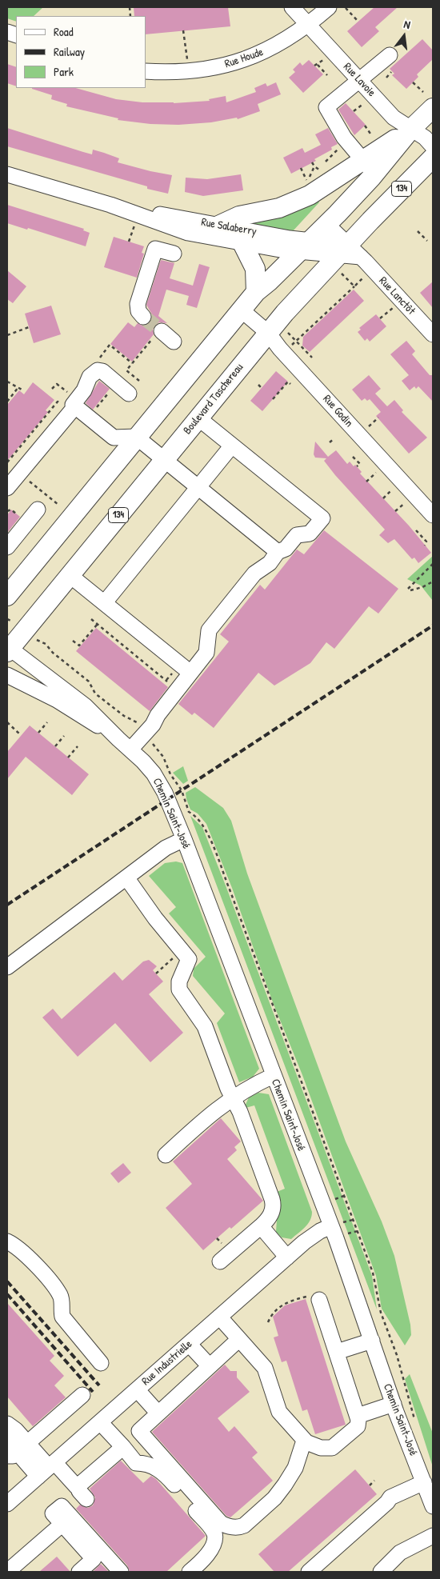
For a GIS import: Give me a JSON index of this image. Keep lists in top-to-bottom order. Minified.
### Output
{"streets":{"main road":["134","Boulevard Taschereau"],"street":["Rue Houde","Rue Lavoie","Rue Salaberry","Rue Lanctôt","Rue Godin","Chemin Saint-José","Rue Industrielle"]},"crossings":[["Rue Houde","Rue Lavoie"],["Rue Salaberry","Rue Lanctôt"],["Rue Salaberry","Boulevard Taschereau"],["Rue Lanctôt","Boulevard Taschereau"],["Boulevard Taschereau","Rue Godin"],["Boulevard Taschereau","Chemin Saint-José"],["Chemin Saint-José","Rue Industrielle"]],"legend":["Road","Railway","Park"],"north":"top"}
